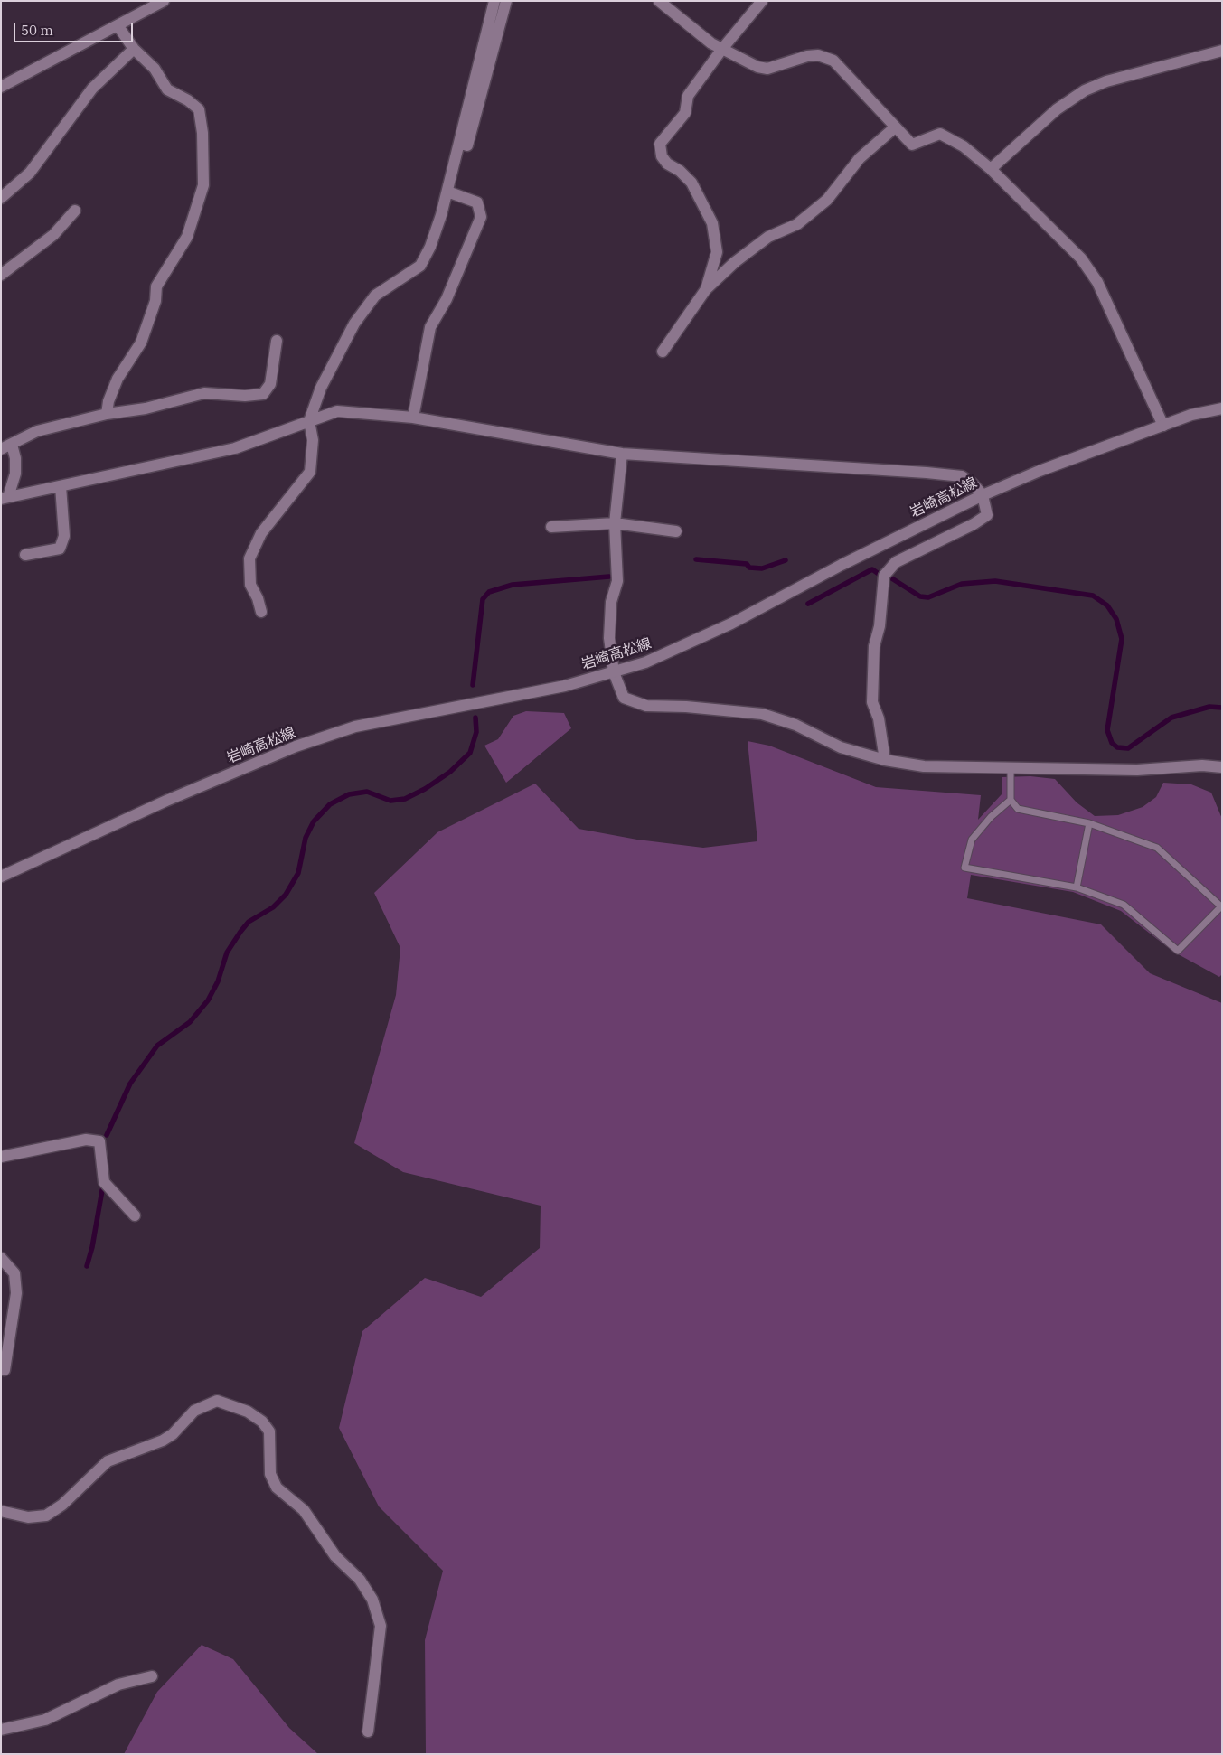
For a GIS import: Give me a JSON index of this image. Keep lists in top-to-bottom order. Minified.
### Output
{"streets":{"street":["岩崎高松線"]},"scale_bar":"50 m"}
